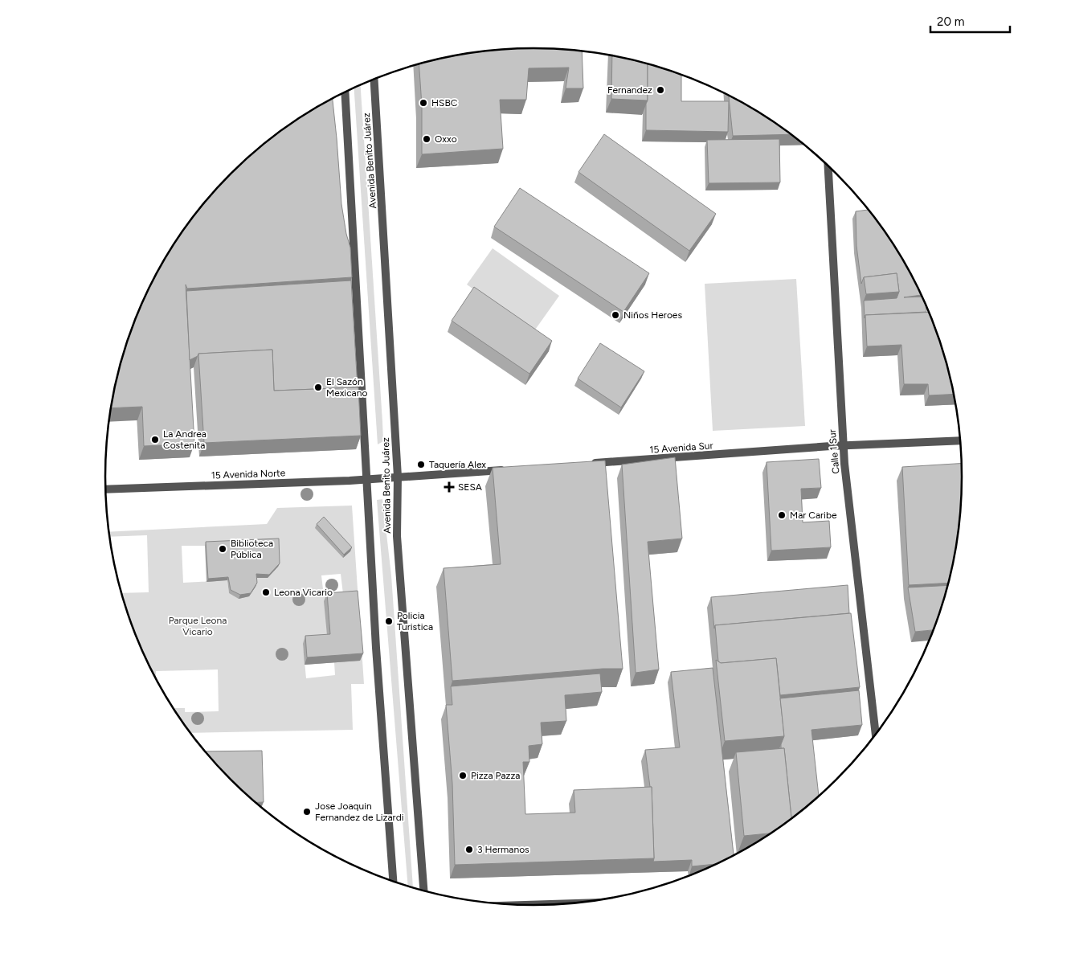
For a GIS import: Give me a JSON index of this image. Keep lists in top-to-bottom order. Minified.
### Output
{"streets":{"street":["Avenida Benito Juárez","15 Avenida Sur","Calle 1 Sur","15 Avenida Norte"]},"crossings":[["Avenida Benito Juárez","15 Avenida Norte"],["15 Avenida Sur","Calle 1 Sur"]],"parks":["Parque Leona Vicario"],"places":{"other":["Fernandez","HSBC","Oxxo","Niños Heroes","El Sazón Mexicano","La Andrea Costenita","Taquería Alex","Mar Caribe","Biblioteca Pública","Leona Vicario","Policia Turistica","Pizza Pazza","Jose Joaquin Fernandez de Lizardi","3 Hermanos"],"health":["SESA"]},"scale_bar":"20 m"}
